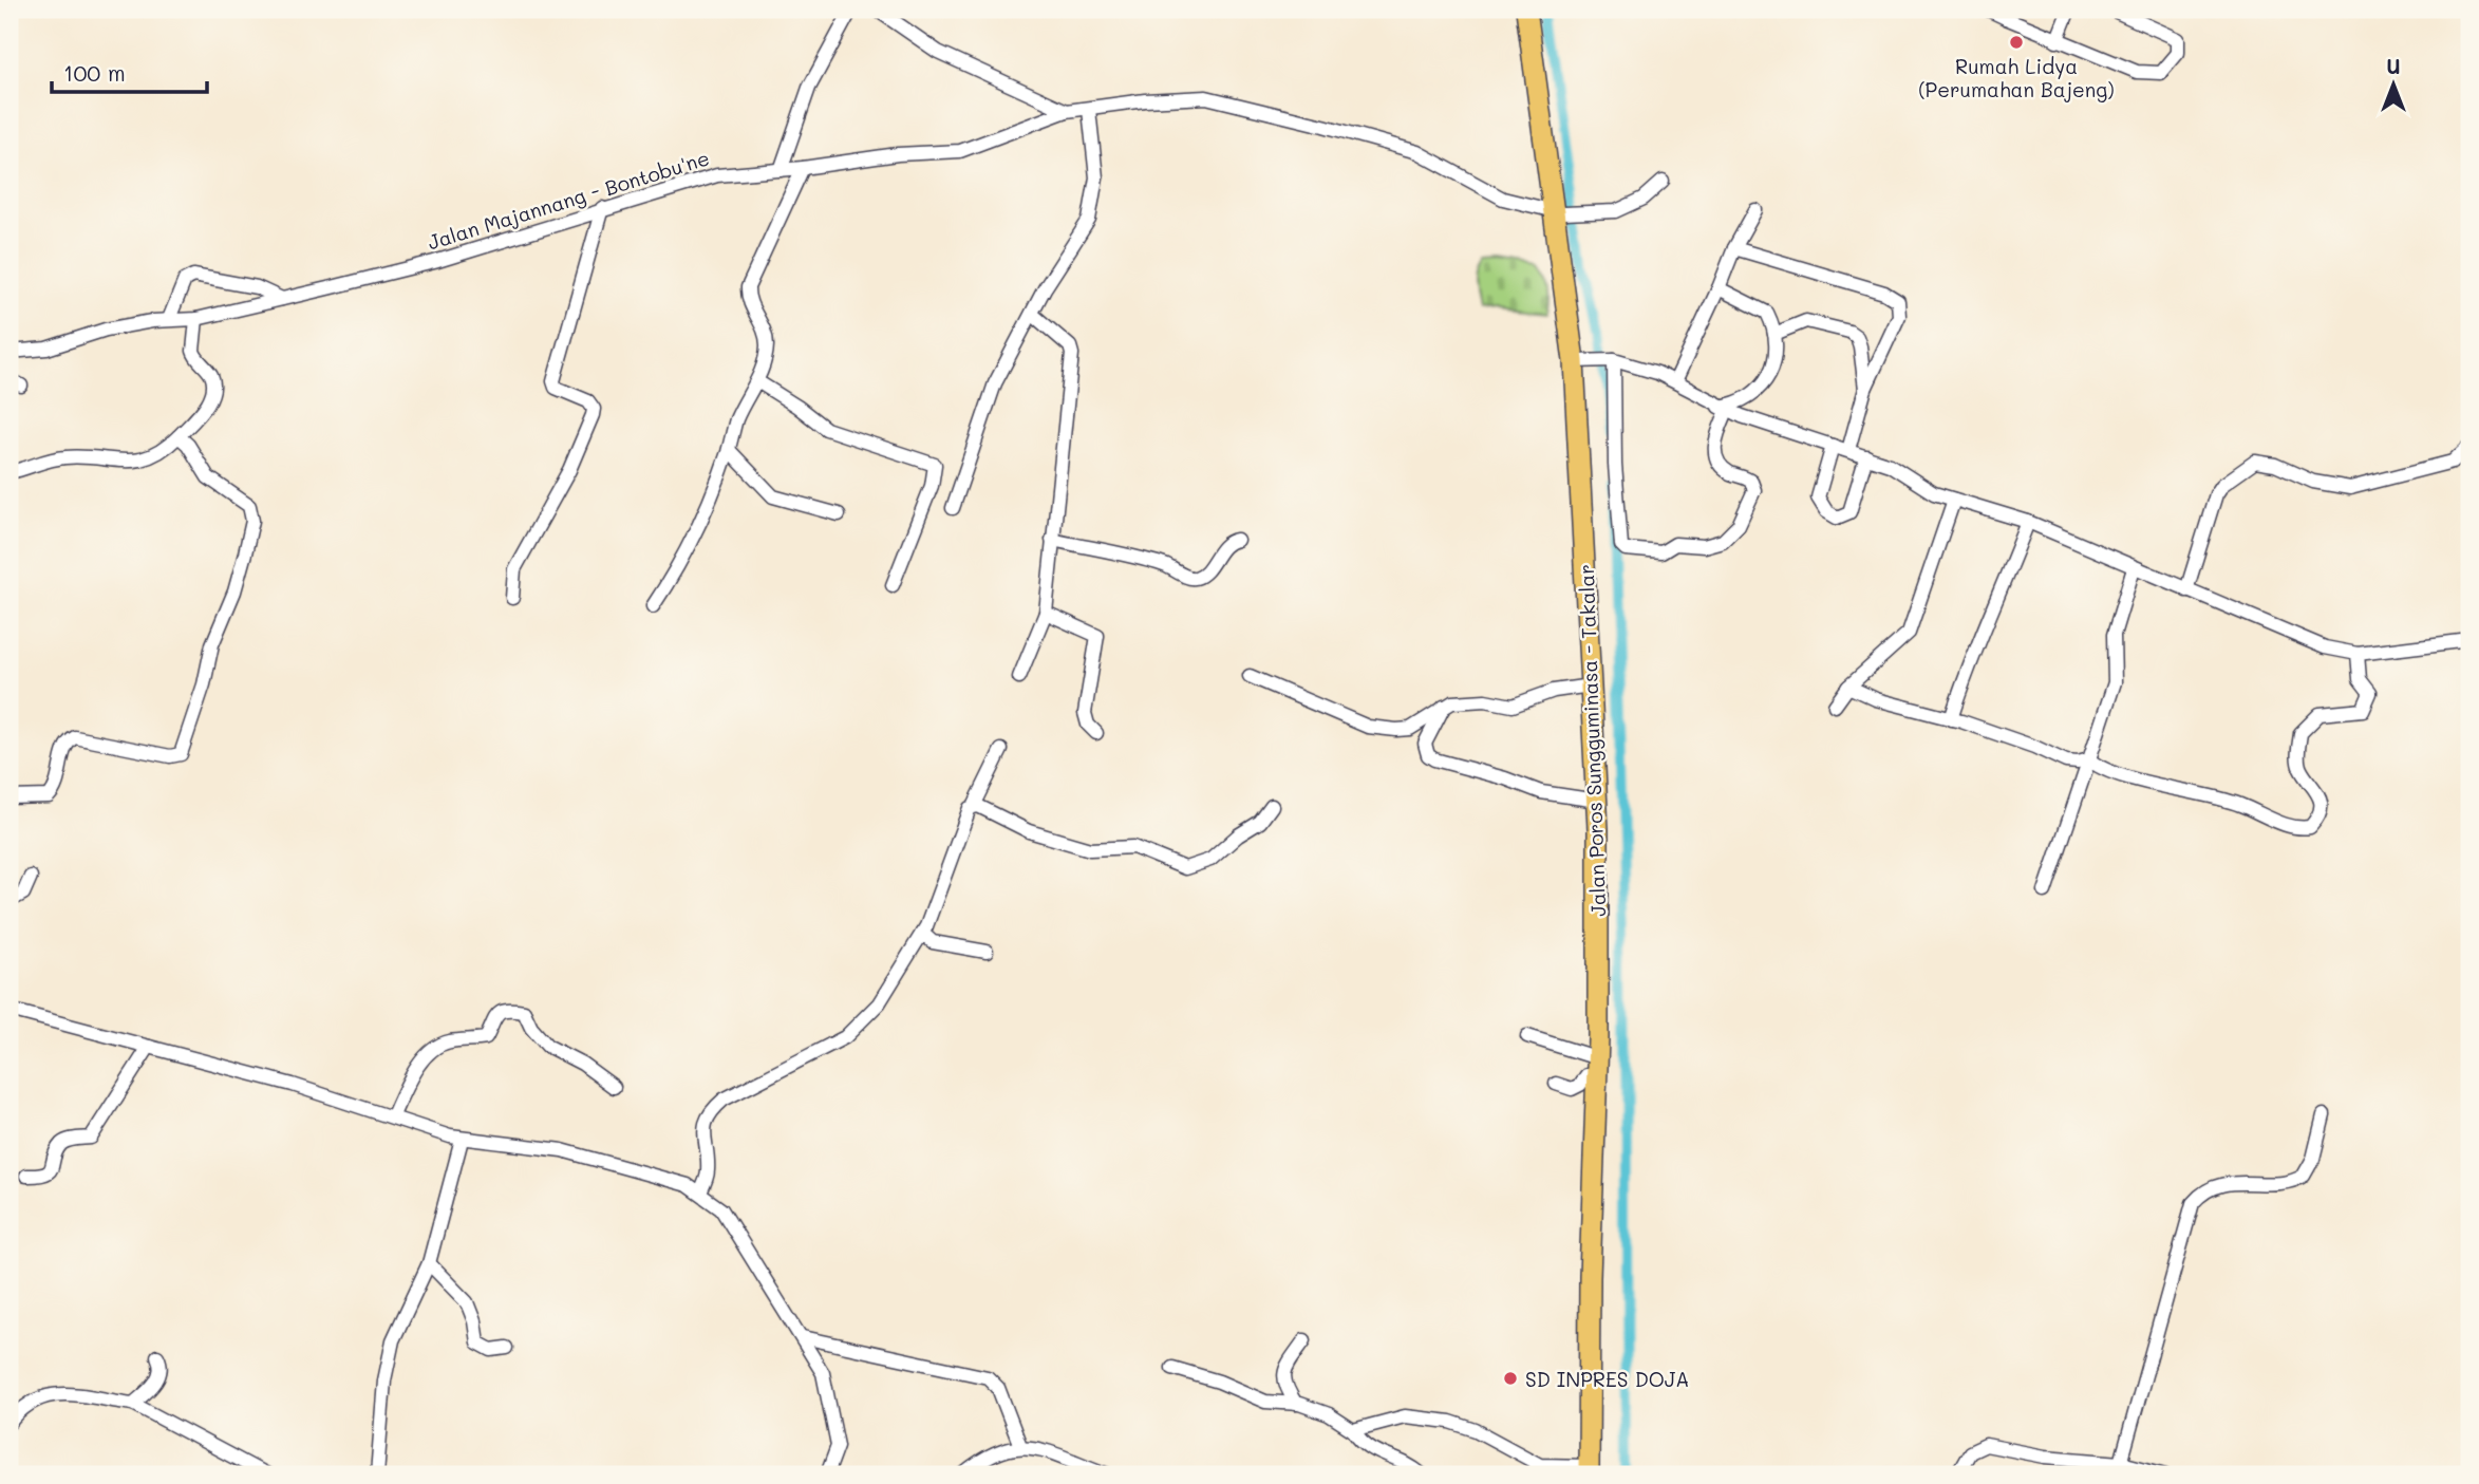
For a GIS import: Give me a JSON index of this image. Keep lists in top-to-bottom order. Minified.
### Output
{"streets":{"highway":["Jalan Poros Sungguminasa - Takalar"],"street":["Jalan Majannang - Bontobu'ne"]},"crossings":[["Jalan Majannang - Bontobu'ne","Jalan Poros Sungguminasa - Takalar"]],"places":["Rumah Lidya (Perumahan Bajeng)","SD INPRES DOJA"],"scale_bar":"100 m","north":"top"}
